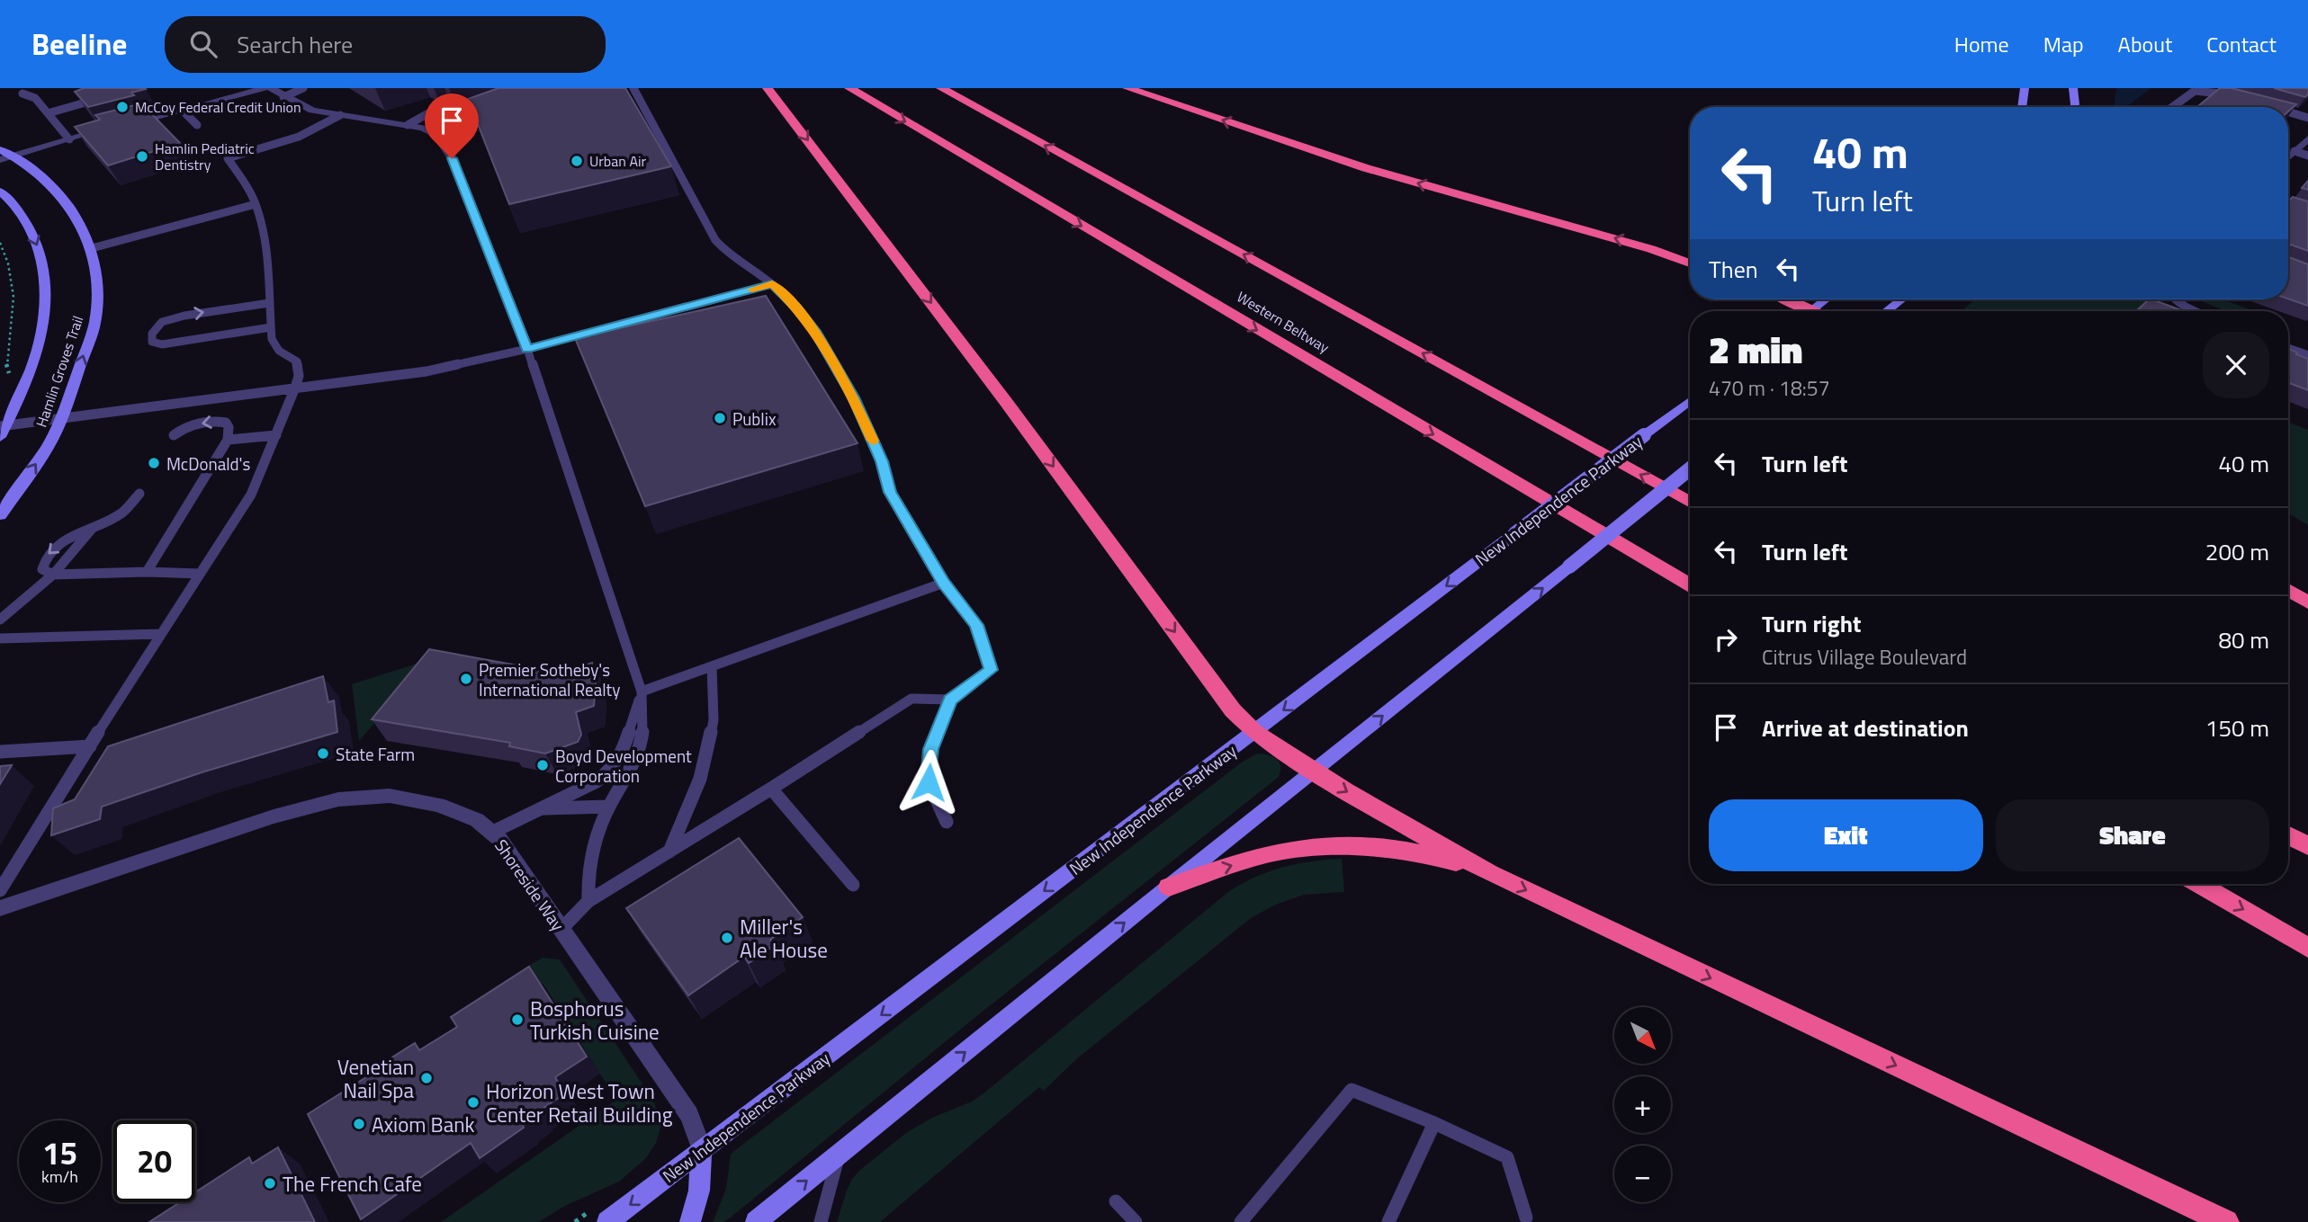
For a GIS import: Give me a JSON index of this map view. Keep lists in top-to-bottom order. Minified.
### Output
{"streets":{"highway":["Western Beltway"],"main road":["Hamlin Groves Trail","New Independence Parkway"],"street":["Shoreside Way"]},"crossings":[["New Independence Parkway","Shoreside Way"]],"places":["McCoy Federal Credit Union","Hamlin Pediatric Dentistry","Urban Air","Publix","McDonald's","Premier Sotheby's International Realty","State Farm","Boyd Development Corporation","Miller's Ale House","Bosphorus Turkish Cuisine","Venetian Nail Spa","Horizon West Town Center Retail Building","Axiom Bank","The French Cafe"],"north":"bottom right","page":{"header":"Beeline","search":"Search here","nav":["Home","Map","About","Contact"],"turn":["40 m","Turn left"],"then":"Then","heading":["2 min","470 m · 18:57"],"list":[{"name":"Turn left","value":"40 m"},{"name":"Turn left","value":"200 m"},{"name":"Turn right","note":"Citrus Village Boulevard","value":"80 m"},{"name":"Arrive at destination","value":"150 m"}],"buttons":["Exit","Share"],"map_buttons":["+","−"],"speed":"15 km/h","limit":"20"}}
